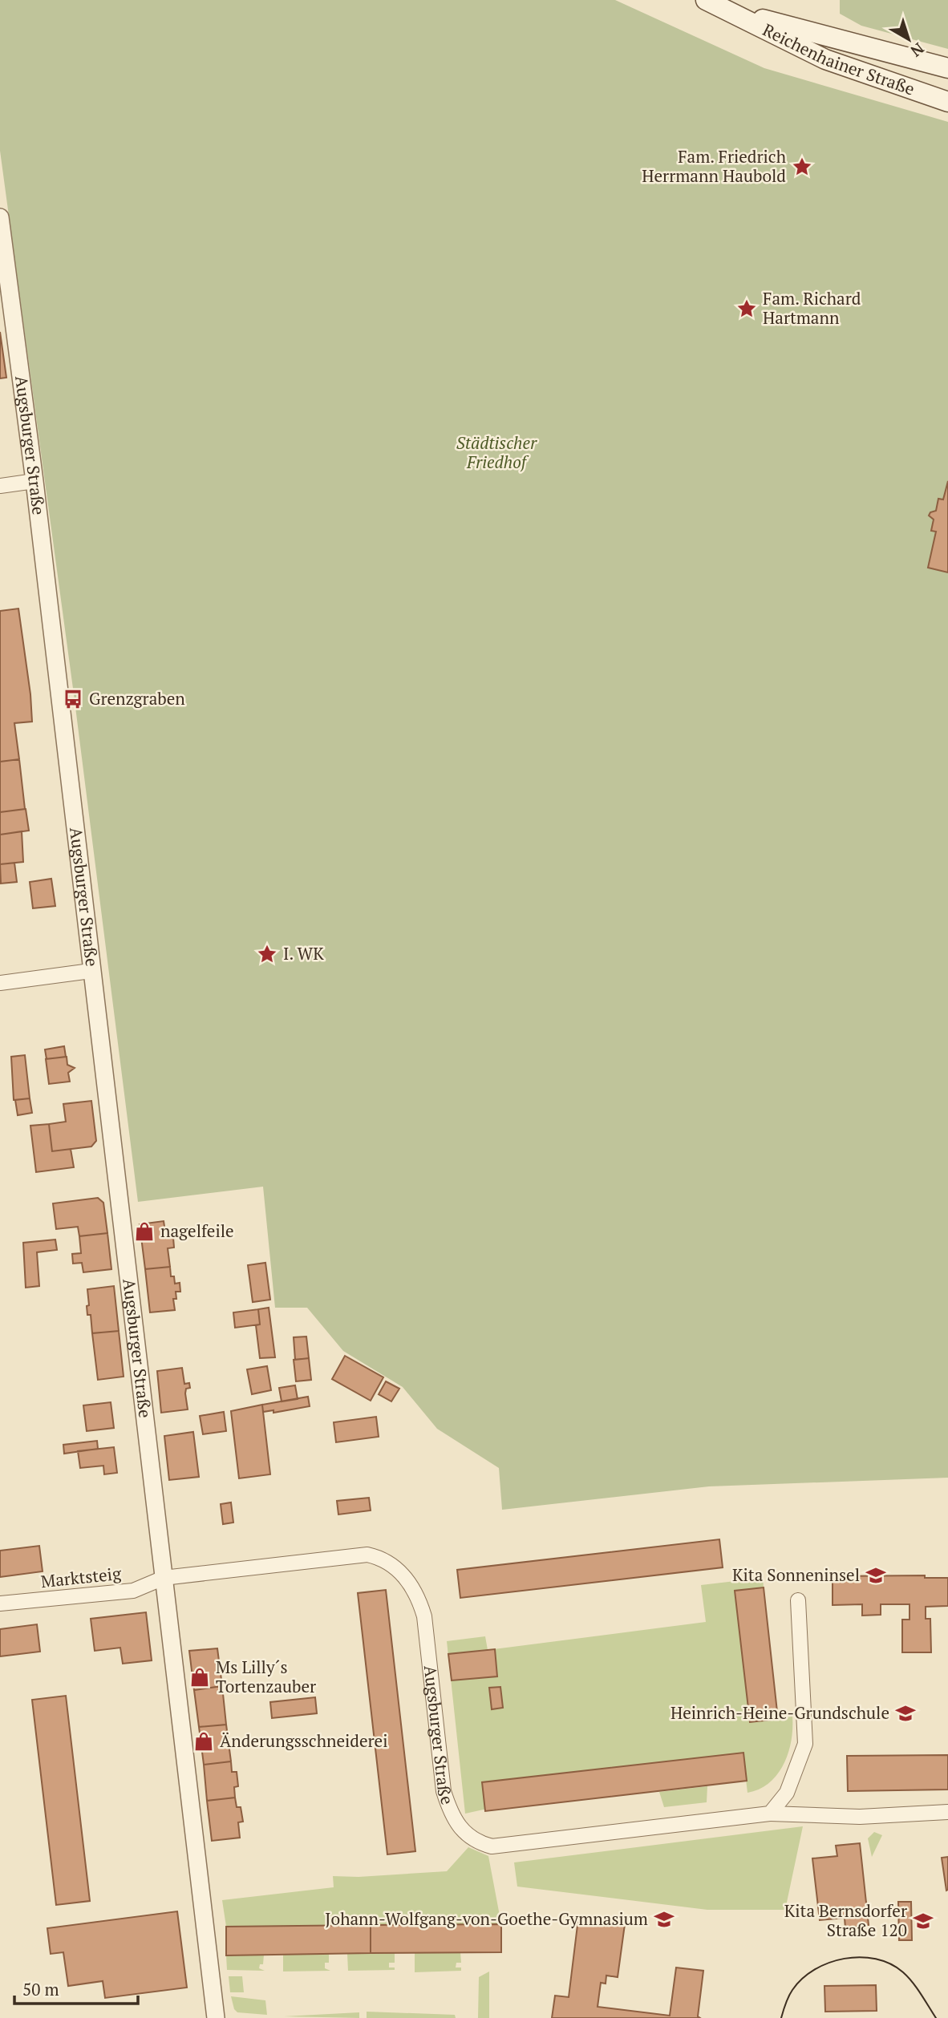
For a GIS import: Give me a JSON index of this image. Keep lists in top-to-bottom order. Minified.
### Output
{"streets":{"main road":["Reichenhainer Straße"],"street":["Augsburger Straße","Marktsteig"]},"crossings":[["Augsburger Straße","Marktsteig"]],"parks":["Städtischer Friedhof"],"places":{"place":["Fam. Friedrich Herrmann Haubold","Fam. Richard Hartmann","I. WK"],"bus stop":["Grenzgraben"],"shop":["nagelfeile","Ms Lilly´s Tortenzauber","Änderungsschneiderei"],"school or university":["Kita Sonneninsel","Heinrich-Heine-Grundschule","Johann-Wolfgang-von-Goethe-Gymnasium","Kita Bernsdorfer Straße 120"]},"scale_bar":"50 m","north":"bottom right"}
